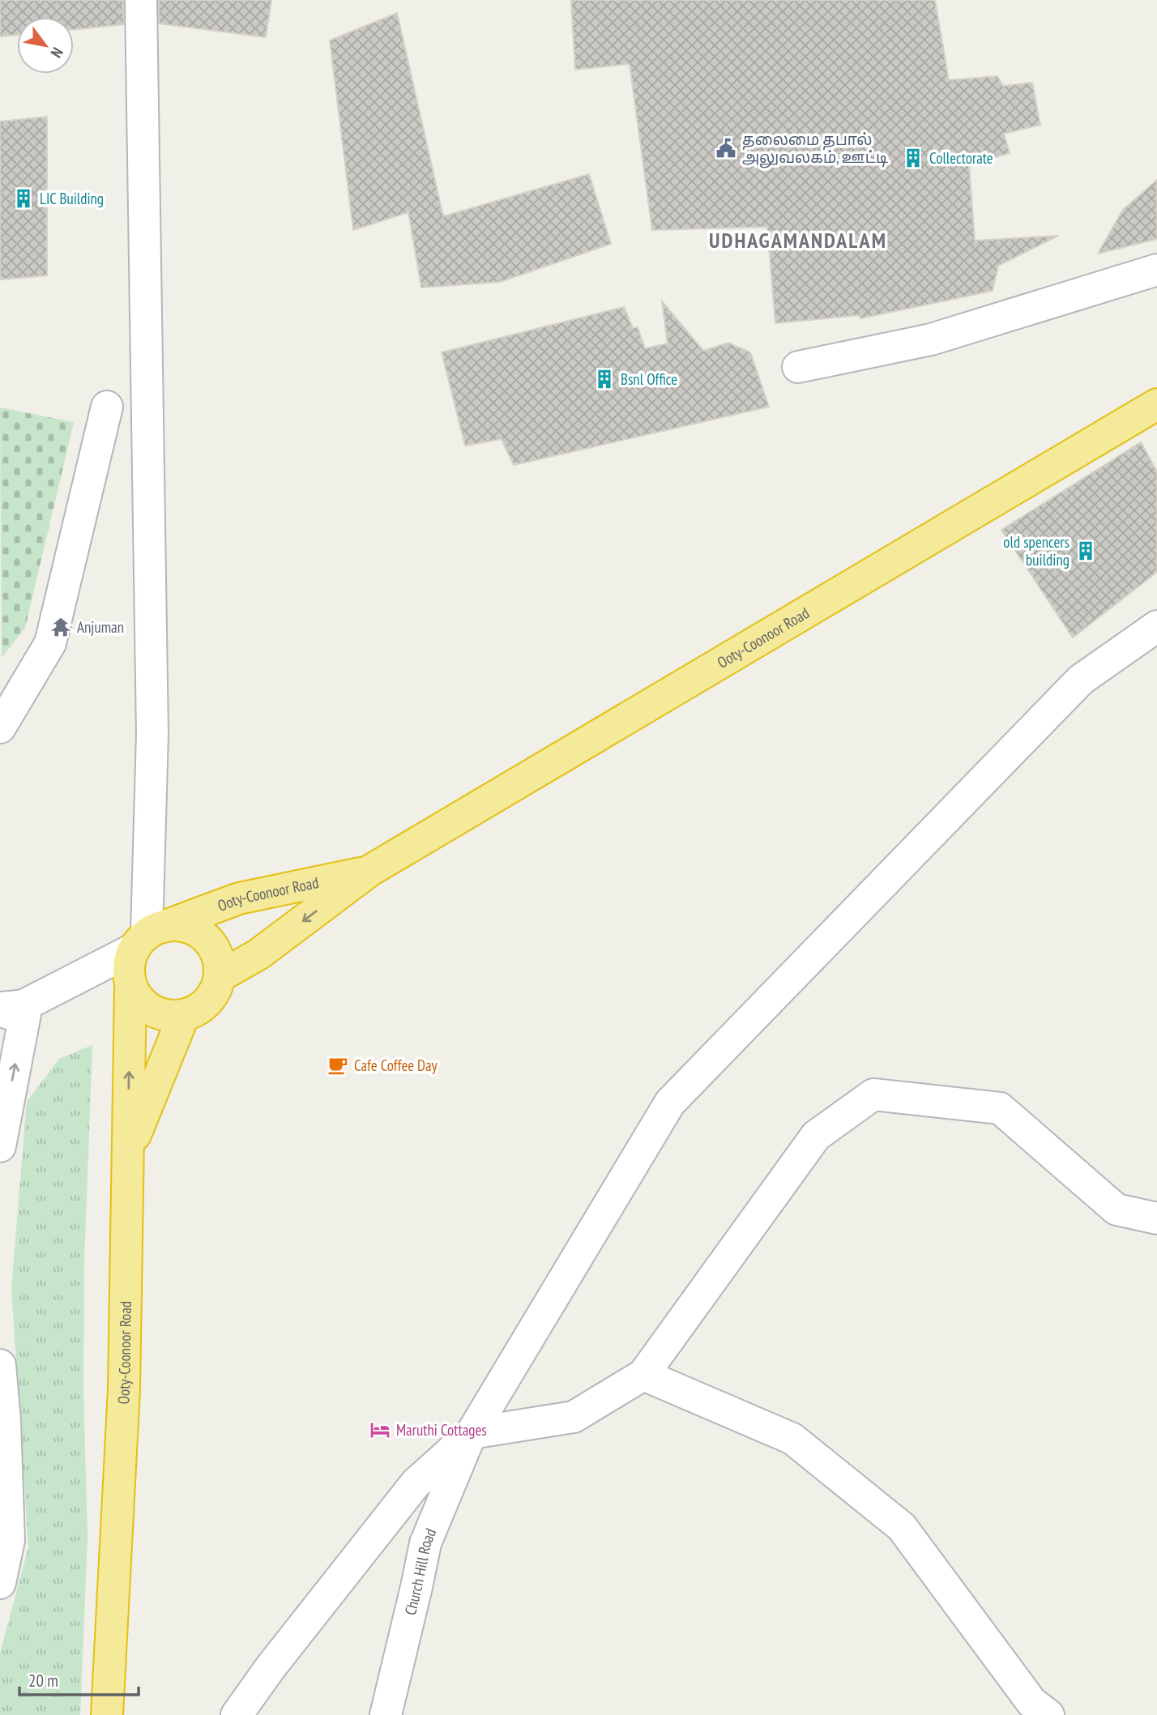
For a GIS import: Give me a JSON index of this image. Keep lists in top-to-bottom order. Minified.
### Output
{"streets":{"highway":["Ooty-Coonoor Road"],"street":["Church Hill Road"]},"districts":["UDHAGAMANDALAM"],"places":{"public building":["தலைமை தபால் அலுவலகம், ஊட்டி"],"building":["Collectorate","LIC Building","Bsnl Office","old spencers building"],"temple":["Anjuman"],"cafe":["Cafe Coffee Day"],"hotel":["Maruthi Cottages"]},"scale_bar":"20 m","north":"bottom right"}
